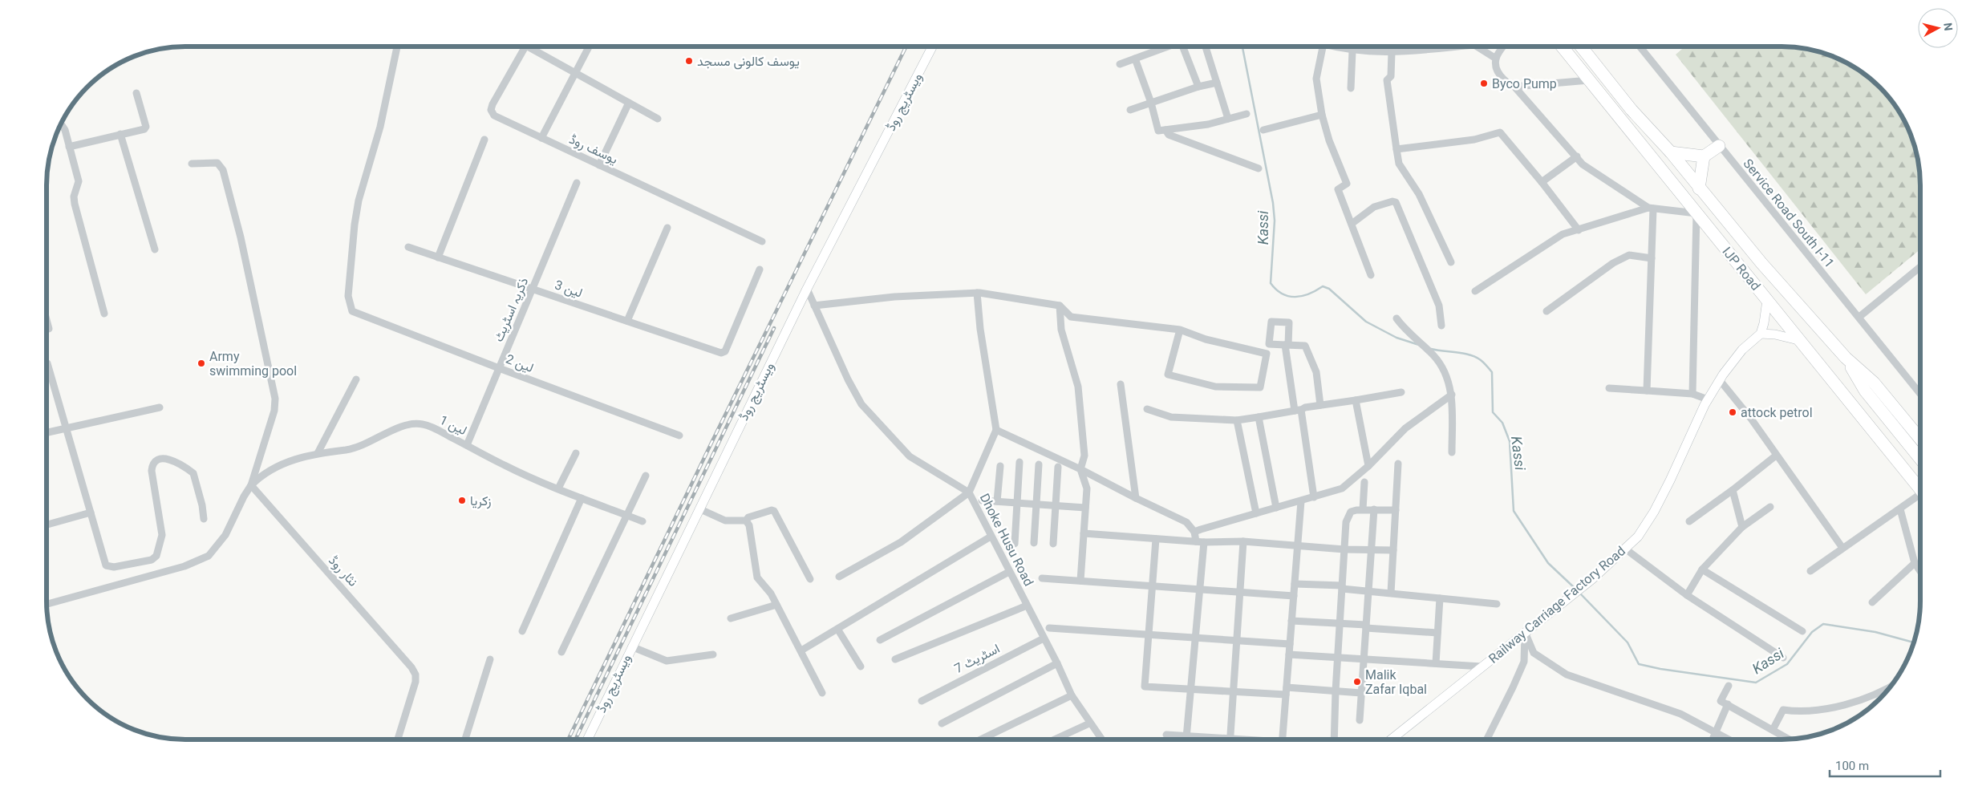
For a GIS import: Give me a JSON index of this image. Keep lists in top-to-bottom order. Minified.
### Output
{"streets":{"highway":["IJP Road"],"main road":["ویسٹریج روڈ","Railway Carriage Factory Road"],"street":["یوسف روڈ","Service Road South I-11","لین 3","ذکریہ اسٹریٹ","لین 2","لین 1","Dhoke Husu Road","نثار روڈ","اسٹریٹ 7"]},"crossings":[["ویسٹریج روڈ","Dhoke Husu Road"],["لین 3","ذکریہ اسٹریٹ"],["ذکریہ اسٹریٹ","لین 2"],["ذکریہ اسٹریٹ","لین 1"],["لین 1","نثار روڈ"],["Dhoke Husu Road","اسٹریٹ 7"]],"water":["Kassi"],"places":["یوسف کالونی مسجد","Byco Pump","Army swimming pool","attock petrol","زکریا","Malik Zafar Iqbal"],"scale_bar":"100 m","north":"right"}
